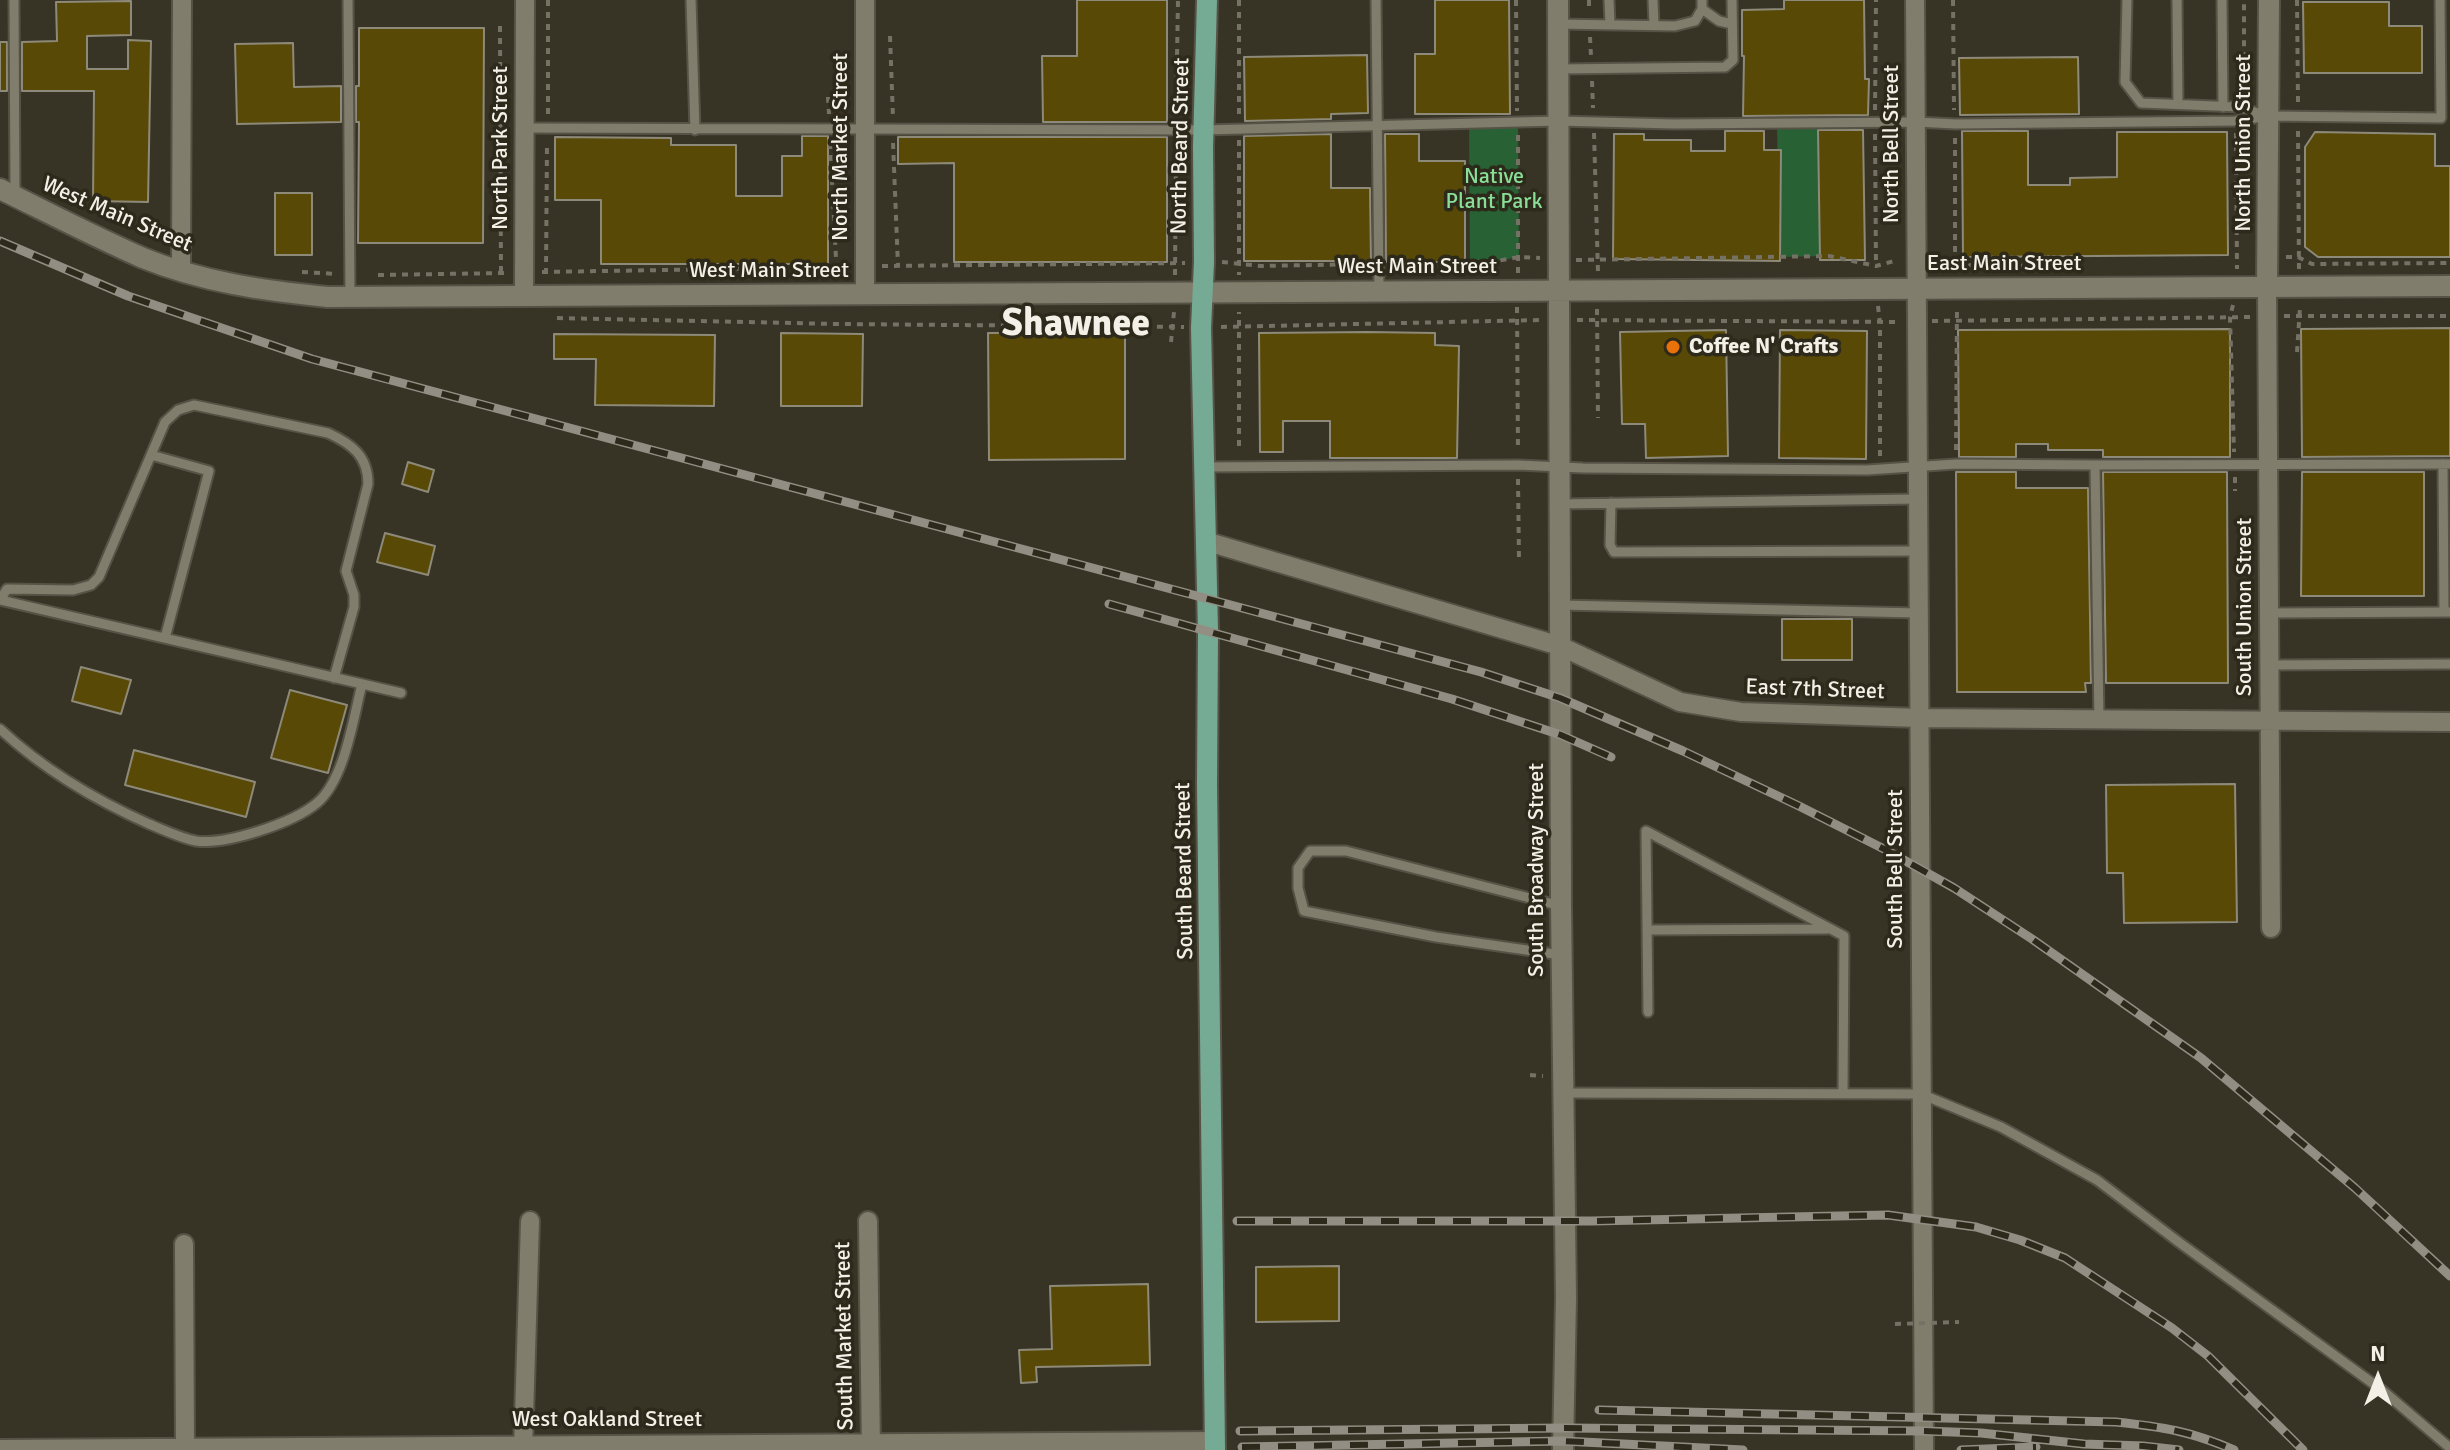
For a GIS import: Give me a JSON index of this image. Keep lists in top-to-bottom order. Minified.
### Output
{"streets":{"main road":["North Beard Street","South Beard Street"],"street":["North Union Street","North Bell Street","North Market Street","North Park Street","West Main Street","East Main Street","South Union Street","East 7th Street","South Bell Street","South Broadway Street","South Market Street","West Oakland Street"]},"crossings":[["North Union Street","East Main Street"],["North Union Street","South Union Street"],["North Bell Street","East Main Street"],["North Bell Street","South Bell Street"],["North Beard Street","West Main Street"],["North Beard Street","South Beard Street"],["North Market Street","West Main Street"],["North Park Street","West Main Street"],["West Main Street","East Main Street"],["West Main Street","South Broadway Street"],["West Main Street","South Beard Street"],["East Main Street","South Union Street"],["East Main Street","South Bell Street"],["East Main Street","South Broadway Street"],["South Union Street","East 7th Street"],["East 7th Street","South Bell Street"],["East 7th Street","South Broadway Street"],["East 7th Street","South Beard Street"],["South Beard Street","West Oakland Street"],["South Market Street","West Oakland Street"]],"districts":["Shawnee"],"parks":["Native Plant Park"],"places":["Coffee N' Crafts"],"north":"top"}
